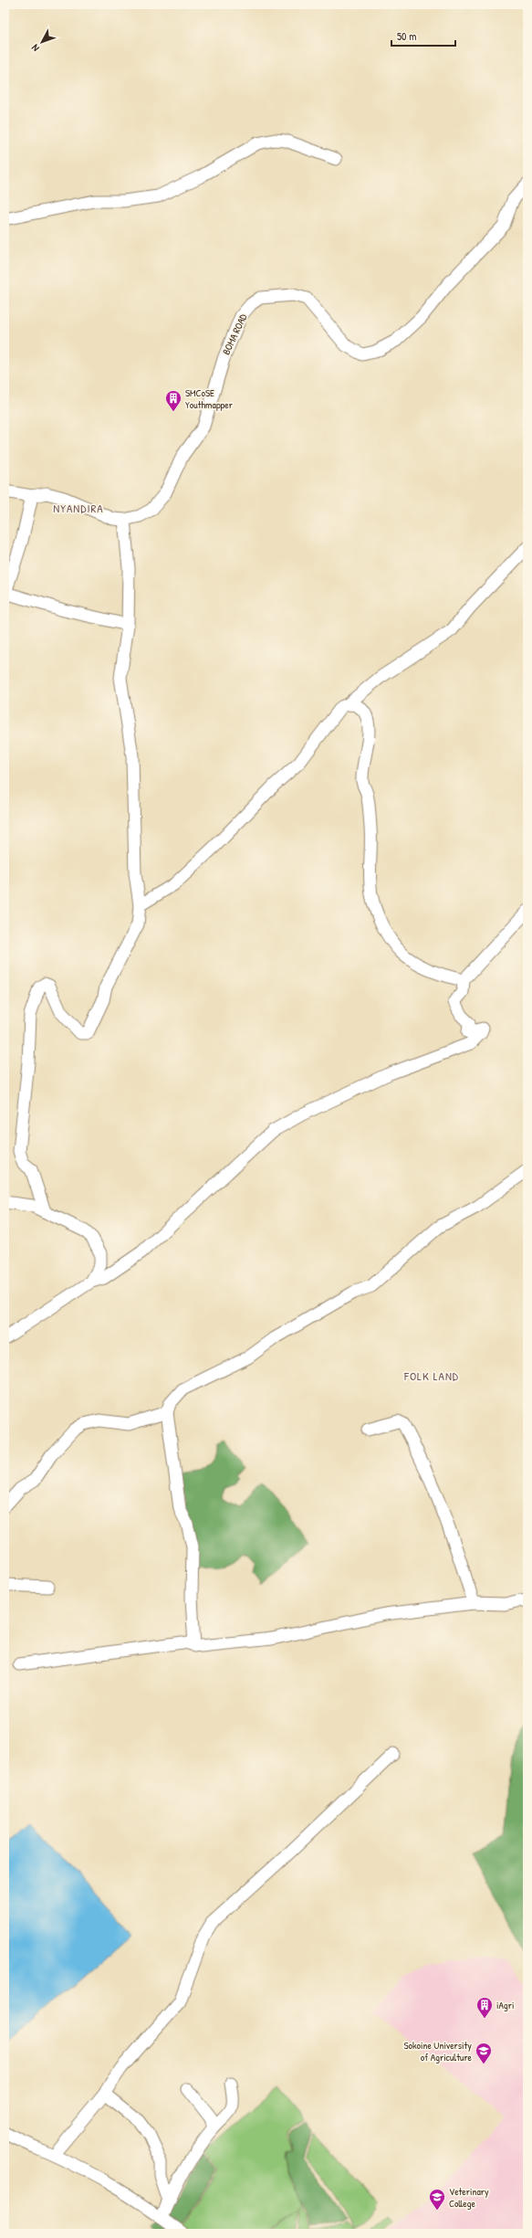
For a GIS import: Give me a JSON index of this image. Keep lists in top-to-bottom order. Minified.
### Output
{"streets":{"street":["BOMA ROAD"]},"districts":["NYANDIRA","FOLK LAND"],"places":{"building":["SMCoSE Youthmapper","iAgri"],"school or university":["Sokoine University of Agriculture","Veterinary College"]},"scale_bar":"50 m","north":"bottom left"}
